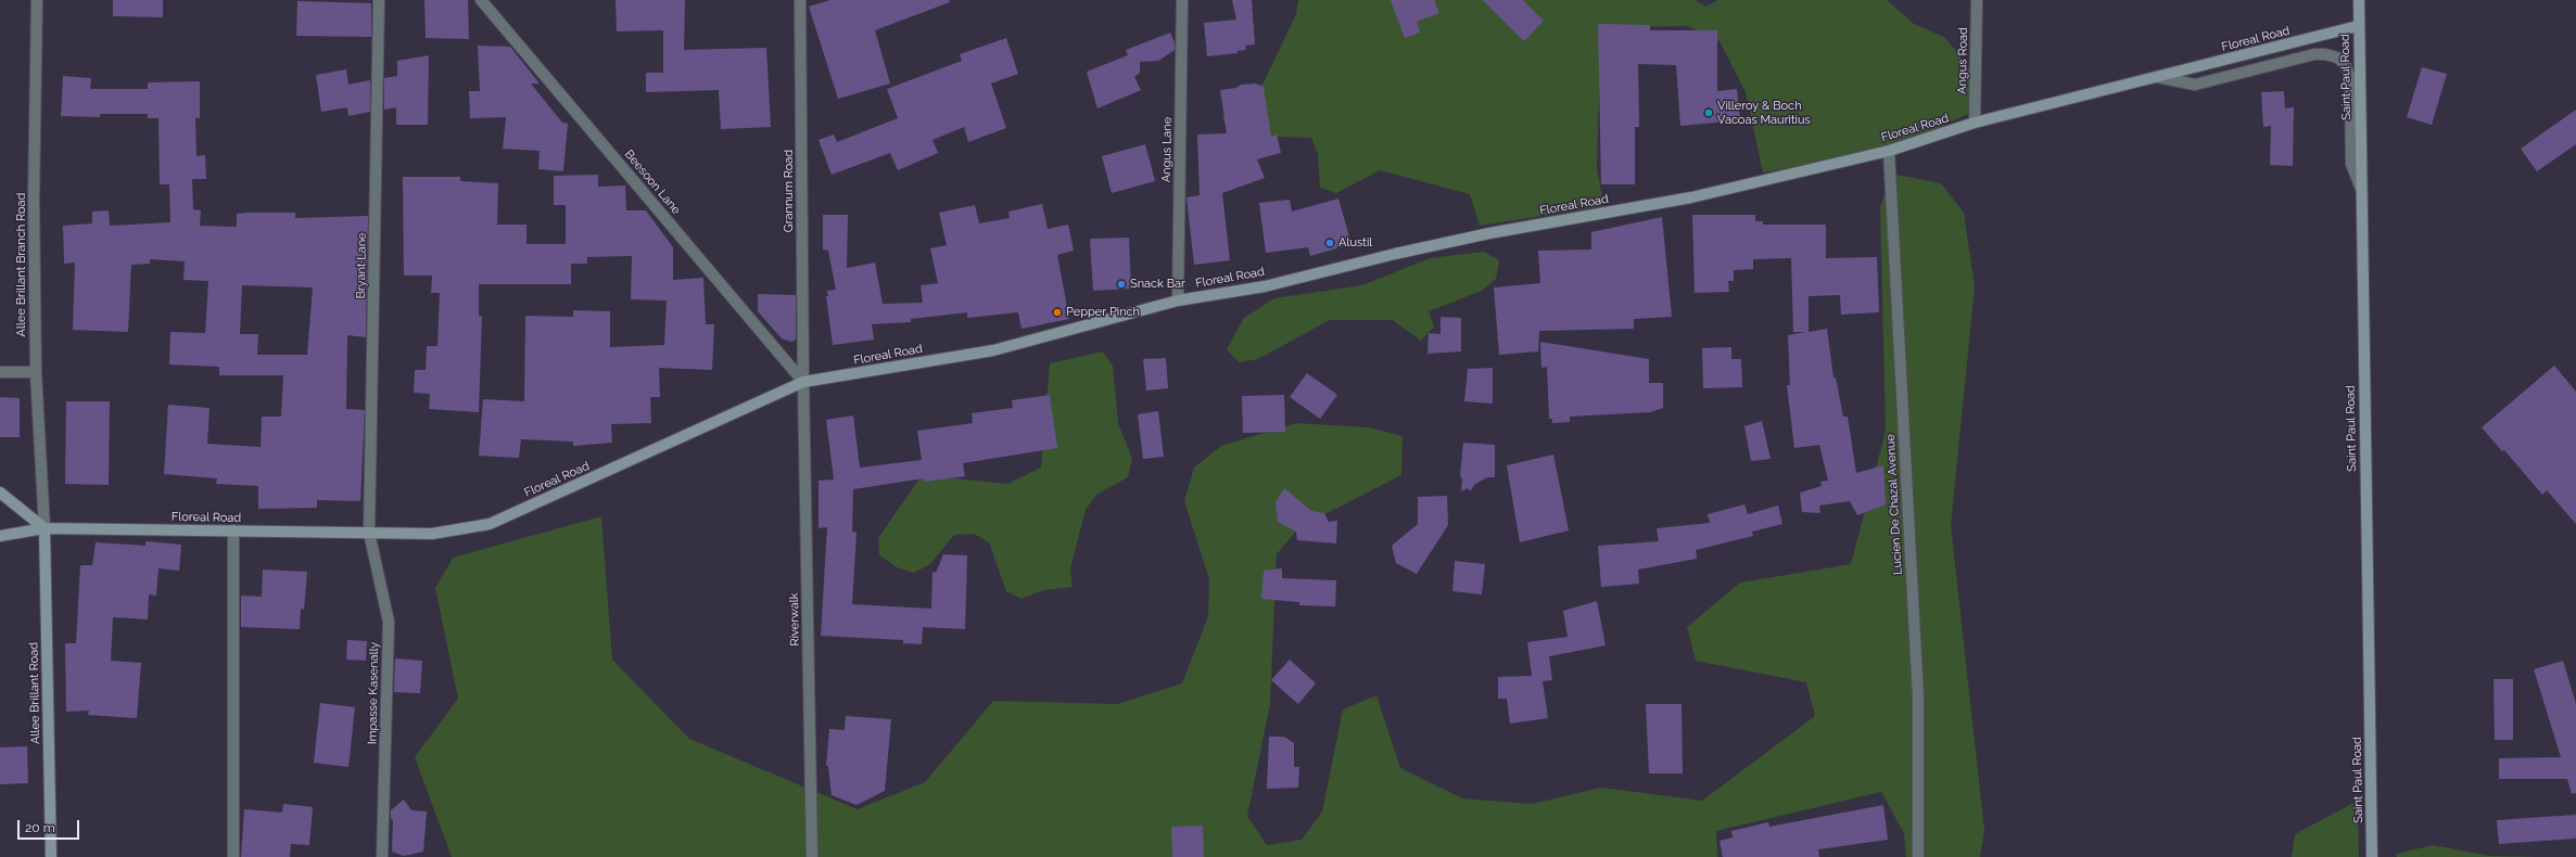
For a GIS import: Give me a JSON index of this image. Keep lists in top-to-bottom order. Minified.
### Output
{"streets":{"main road":["Floreal Road","Saint Paul Road","Allee Brillant Road"],"street":["Angus Road","Angus Lane","Beesoon Lane","Grannum Road","Allee Brillant Branch Road","Bryant Lane","Lucien De Chazal Avenue","Riverwalk","Impasse Kasenally"]},"crossings":[["Floreal Road","Angus Road"],["Floreal Road","Saint Paul Road"],["Floreal Road","Angus Lane"],["Floreal Road","Beesoon Lane"],["Floreal Road","Grannum Road"],["Floreal Road","Allee Brillant Branch Road"],["Floreal Road","Bryant Lane"],["Floreal Road","Lucien De Chazal Avenue"],["Floreal Road","Riverwalk"],["Floreal Road","Allee Brillant Road"],["Floreal Road","Impasse Kasenally"],["Beesoon Lane","Grannum Road"],["Beesoon Lane","Riverwalk"],["Grannum Road","Riverwalk"],["Allee Brillant Branch Road","Allee Brillant Road"],["Bryant Lane","Impasse Kasenally"]],"places":["Villeroy & Boch Vacoas Mauritius","Alustil","Snack Bar","Pepper Pinch"],"scale_bar":"20 m"}
